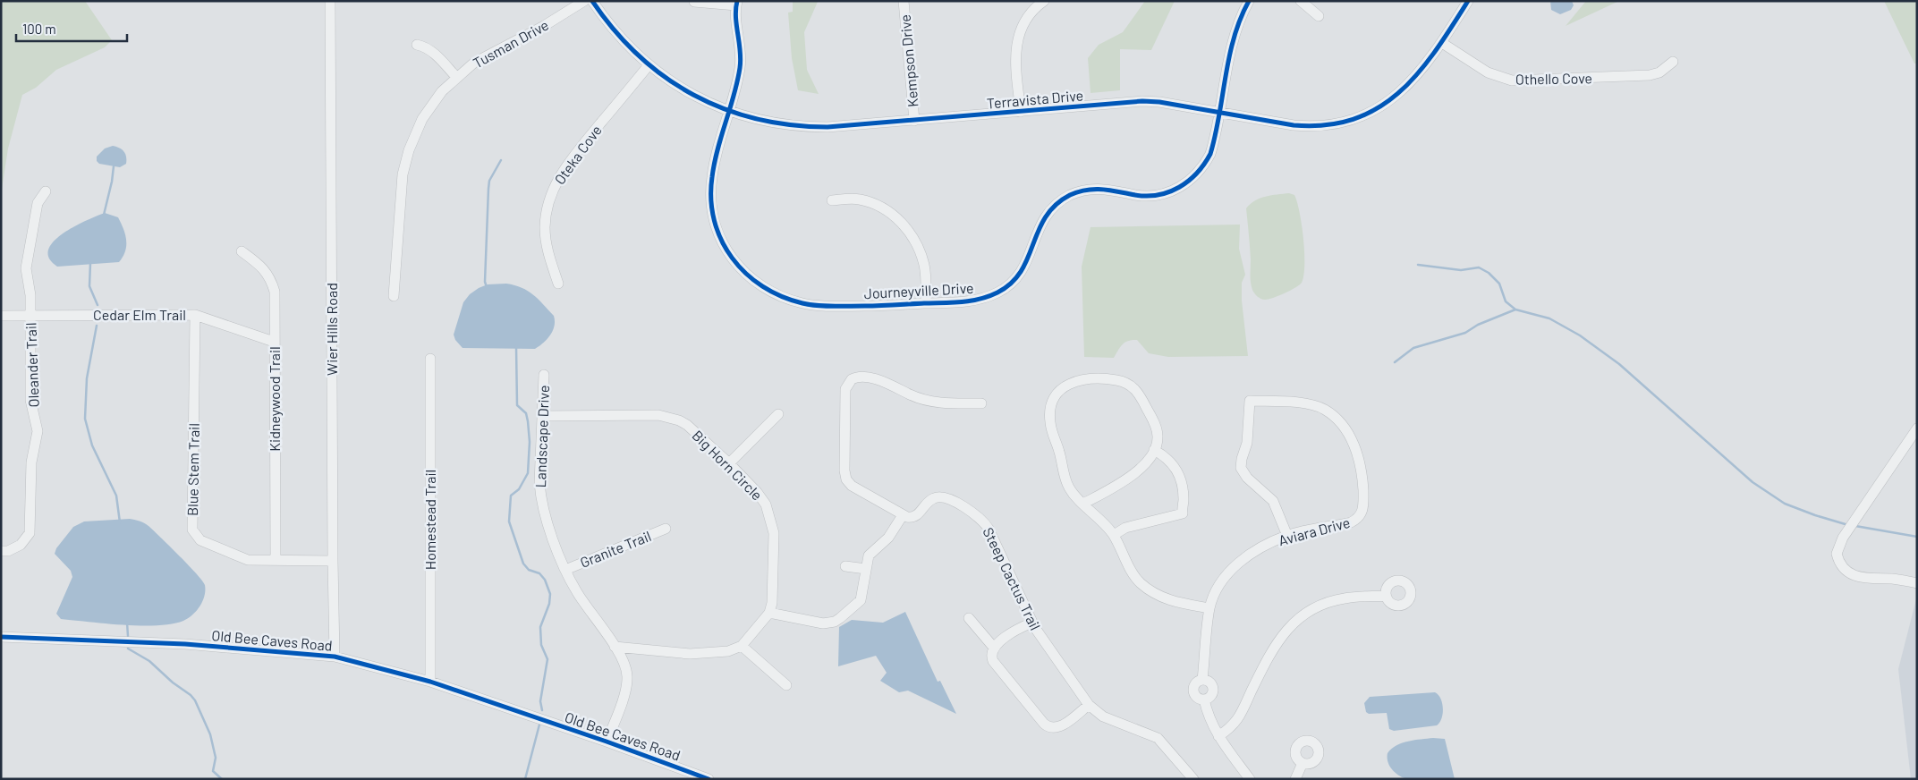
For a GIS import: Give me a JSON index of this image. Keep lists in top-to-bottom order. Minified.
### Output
{"streets":{"street":["Tusman Drive","Kempson Drive","Othello Cove","Terravista Drive","Oteka Cove","Journeyville Drive","Cedar Elm Trail","Wier Hills Road","Oleander Trail","Kidneywood Trail","Landscape Drive","Big Horn Circle","Blue Stem Trail","Homestead Trail","Aviara Drive","Granite Trail","Steep Cactus Trail","Old Bee Caves Road"]},"crossings":[["Kempson Drive","Terravista Drive"],["Othello Cove","Terravista Drive"],["Terravista Drive","Oteka Cove"],["Terravista Drive","Journeyville Drive"],["Cedar Elm Trail","Oleander Trail"],["Cedar Elm Trail","Kidneywood Trail"],["Cedar Elm Trail","Blue Stem Trail"],["Wier Hills Road","Blue Stem Trail"],["Wier Hills Road","Old Bee Caves Road"],["Kidneywood Trail","Blue Stem Trail"],["Landscape Drive","Big Horn Circle"],["Landscape Drive","Granite Trail"],["Landscape Drive","Old Bee Caves Road"],["Homestead Trail","Old Bee Caves Road"]],"scale_bar":"100 m"}
